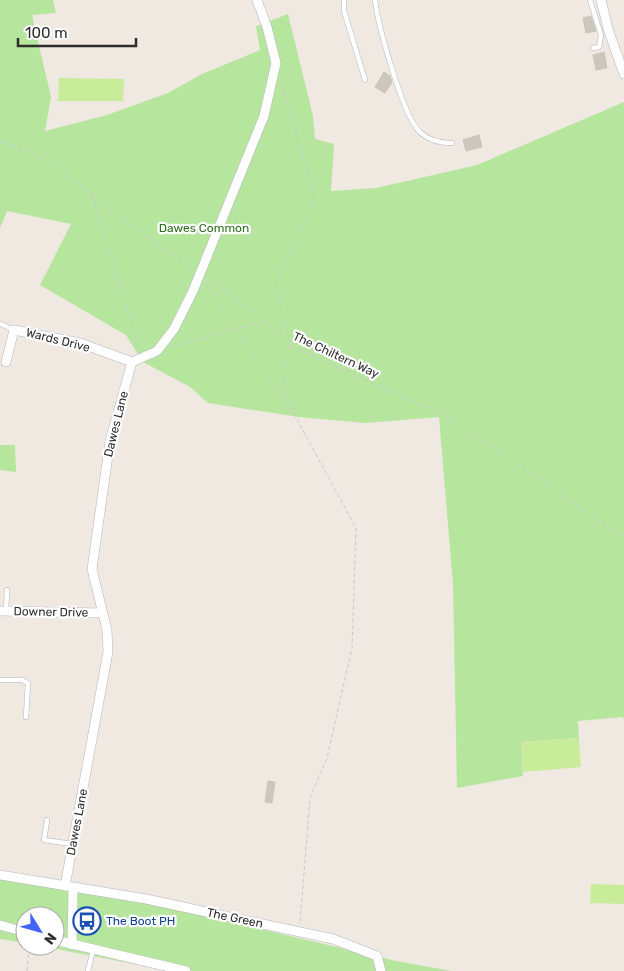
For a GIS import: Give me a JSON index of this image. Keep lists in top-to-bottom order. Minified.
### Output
{"streets":{"street":["Wards Drive","Dawes Lane","Downer Drive","The Green"],"path":["The Chiltern Way"]},"crossings":[["Wards Drive","Dawes Lane"],["Dawes Lane","Downer Drive"],["Dawes Lane","The Green"]],"parks":["Dawes Common"],"places":{"bus stop":["The Boot PH"]},"scale_bar":"100 m","north":"bottom right"}
